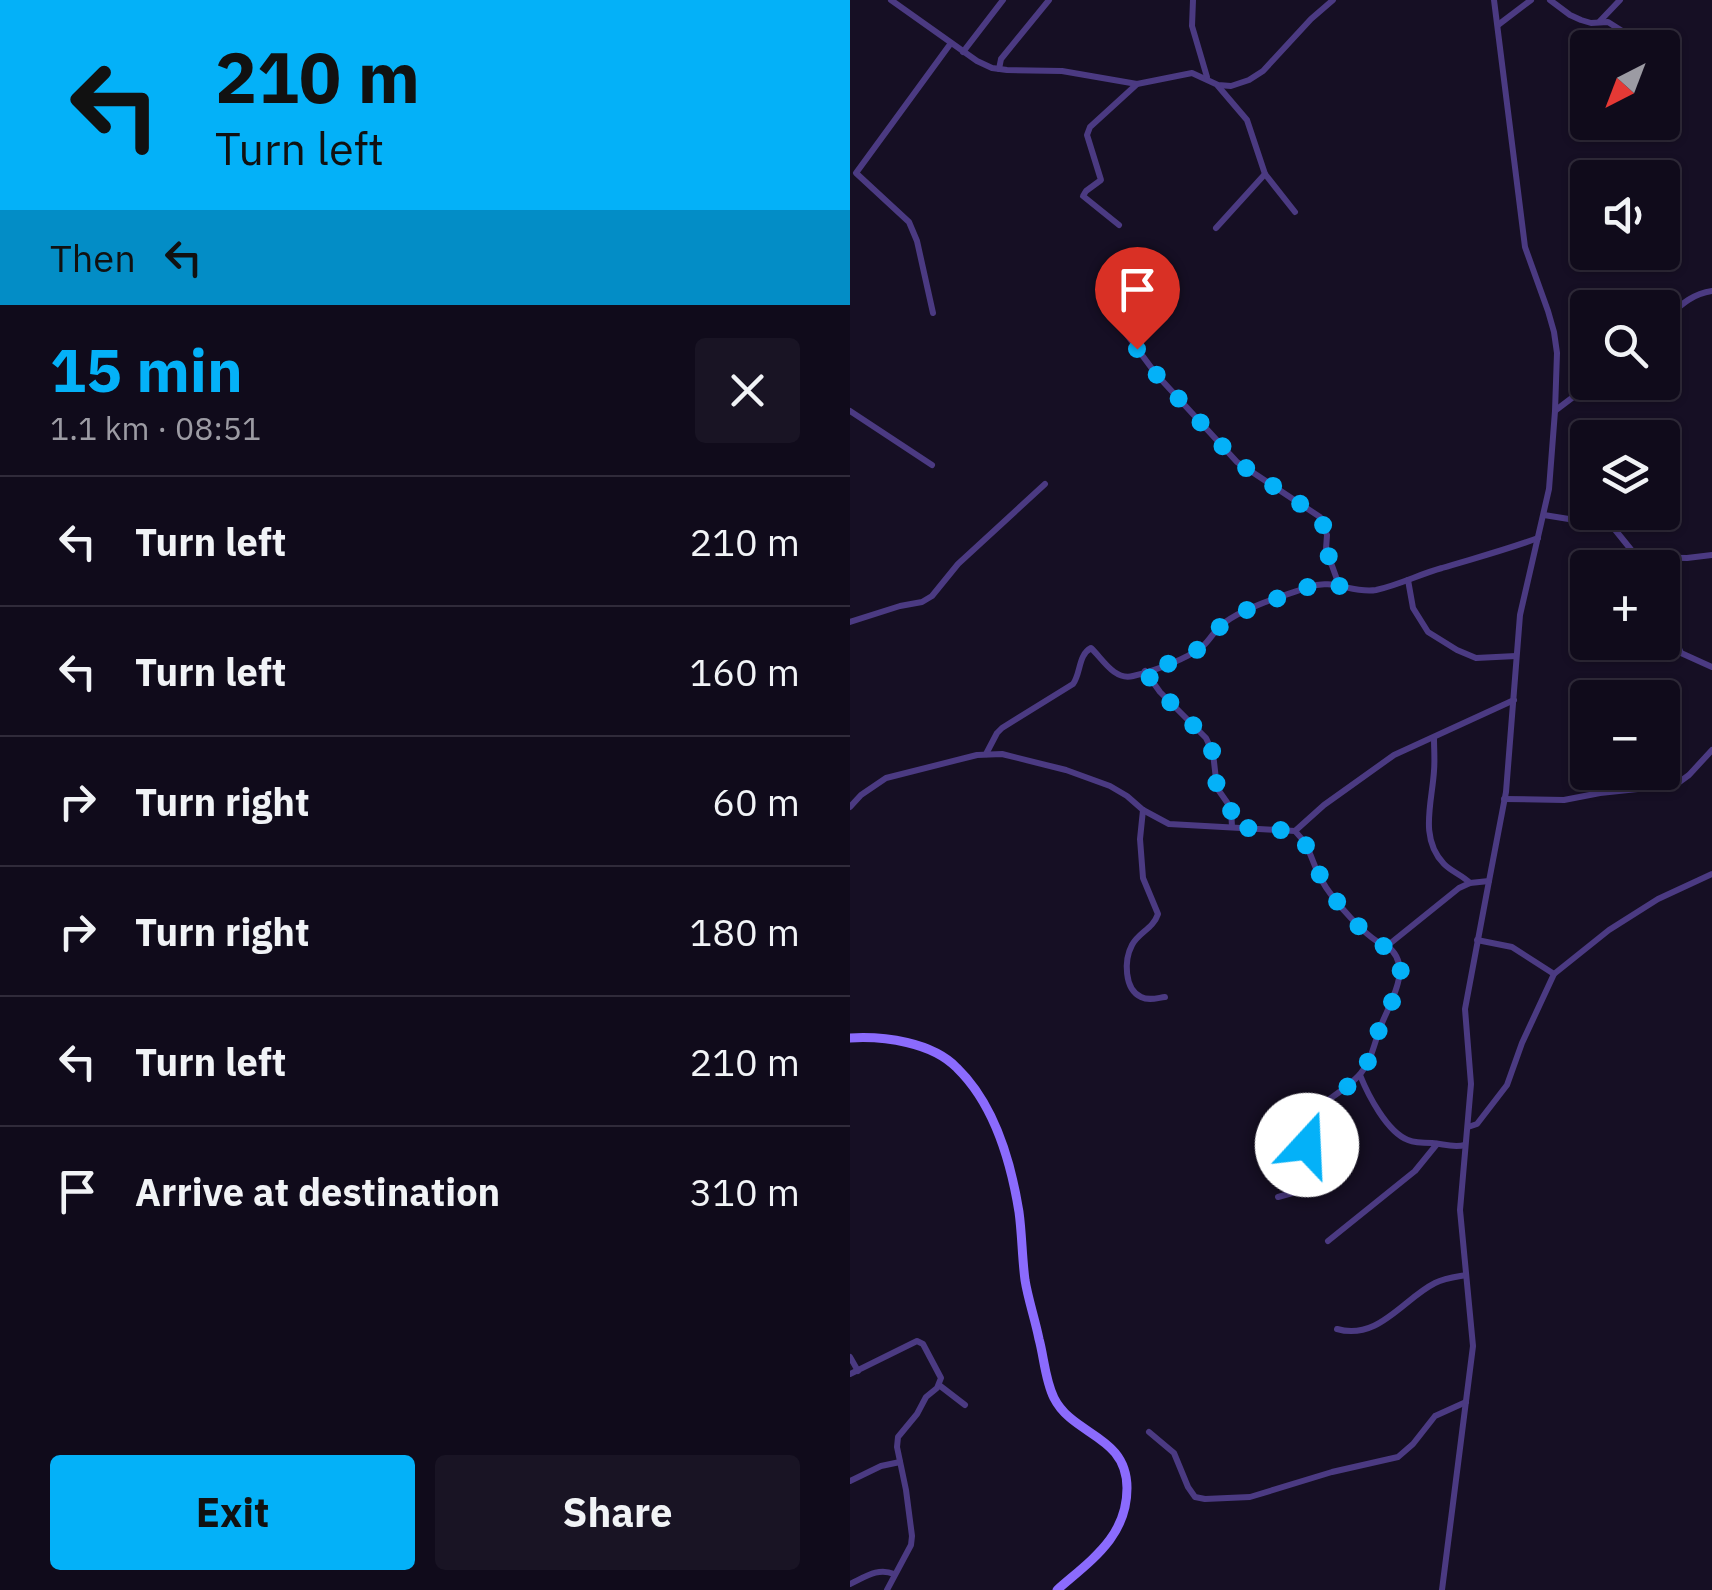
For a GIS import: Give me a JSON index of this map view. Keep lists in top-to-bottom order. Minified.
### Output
{"north":"bottom left","page":{"turn":["210 m","Turn left"],"map_buttons":["+","−"],"then":"Then","heading":["15 min","1.1 km · 08:51"],"list":[{"name":"Turn left","value":"210 m"},{"name":"Turn left","value":"160 m"},{"name":"Turn right","value":"60 m"},{"name":"Turn right","value":"180 m"},{"name":"Turn left","value":"210 m"},{"name":"Arrive at destination","value":"310 m"}],"buttons":["Exit","Share"]}}
